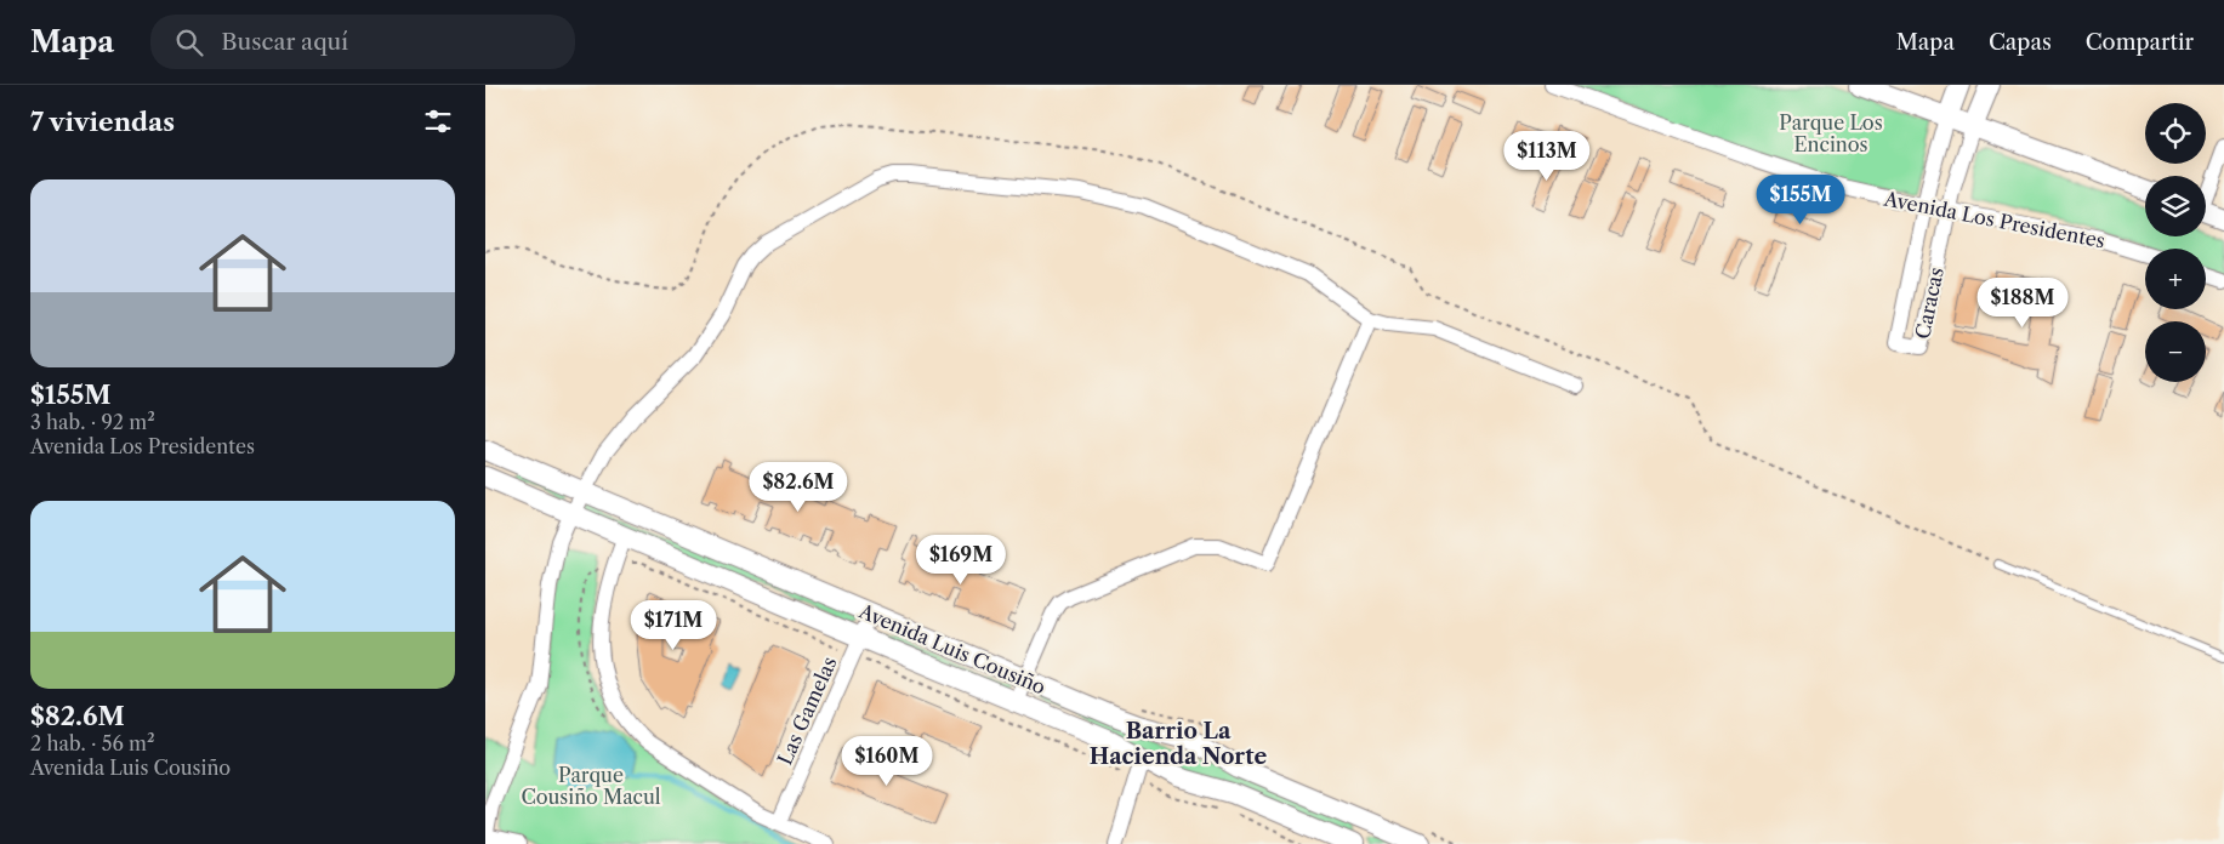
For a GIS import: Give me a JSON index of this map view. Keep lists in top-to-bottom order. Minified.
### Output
{"streets":{"street":["Avenida Los Presidentes","Caracas","Avenida Luis Cousiño","Las Gamelas"]},"crossings":[["Avenida Los Presidentes","Caracas"],["Avenida Luis Cousiño","Las Gamelas"]],"districts":["Barrio La Hacienda Norte"],"parks":["Parque Los Encinos","Parque Cousiño Macul"],"page":{"header":"Mapa","search":"Buscar aquí","nav":["Mapa","Capas","Compartir"],"heading":"7 viviendas","map_buttons":["+","−"],"price":["$113M","$155M","$188M","$82.6M","$169M","$171M","$160M"],"list":[{"name":"$155M","note":"3 hab. · 92 m² · Avenida Los Presidentes"},{"name":"$82.6M","note":"2 hab. · 56 m² · Avenida Luis Cousiño"}]}}
